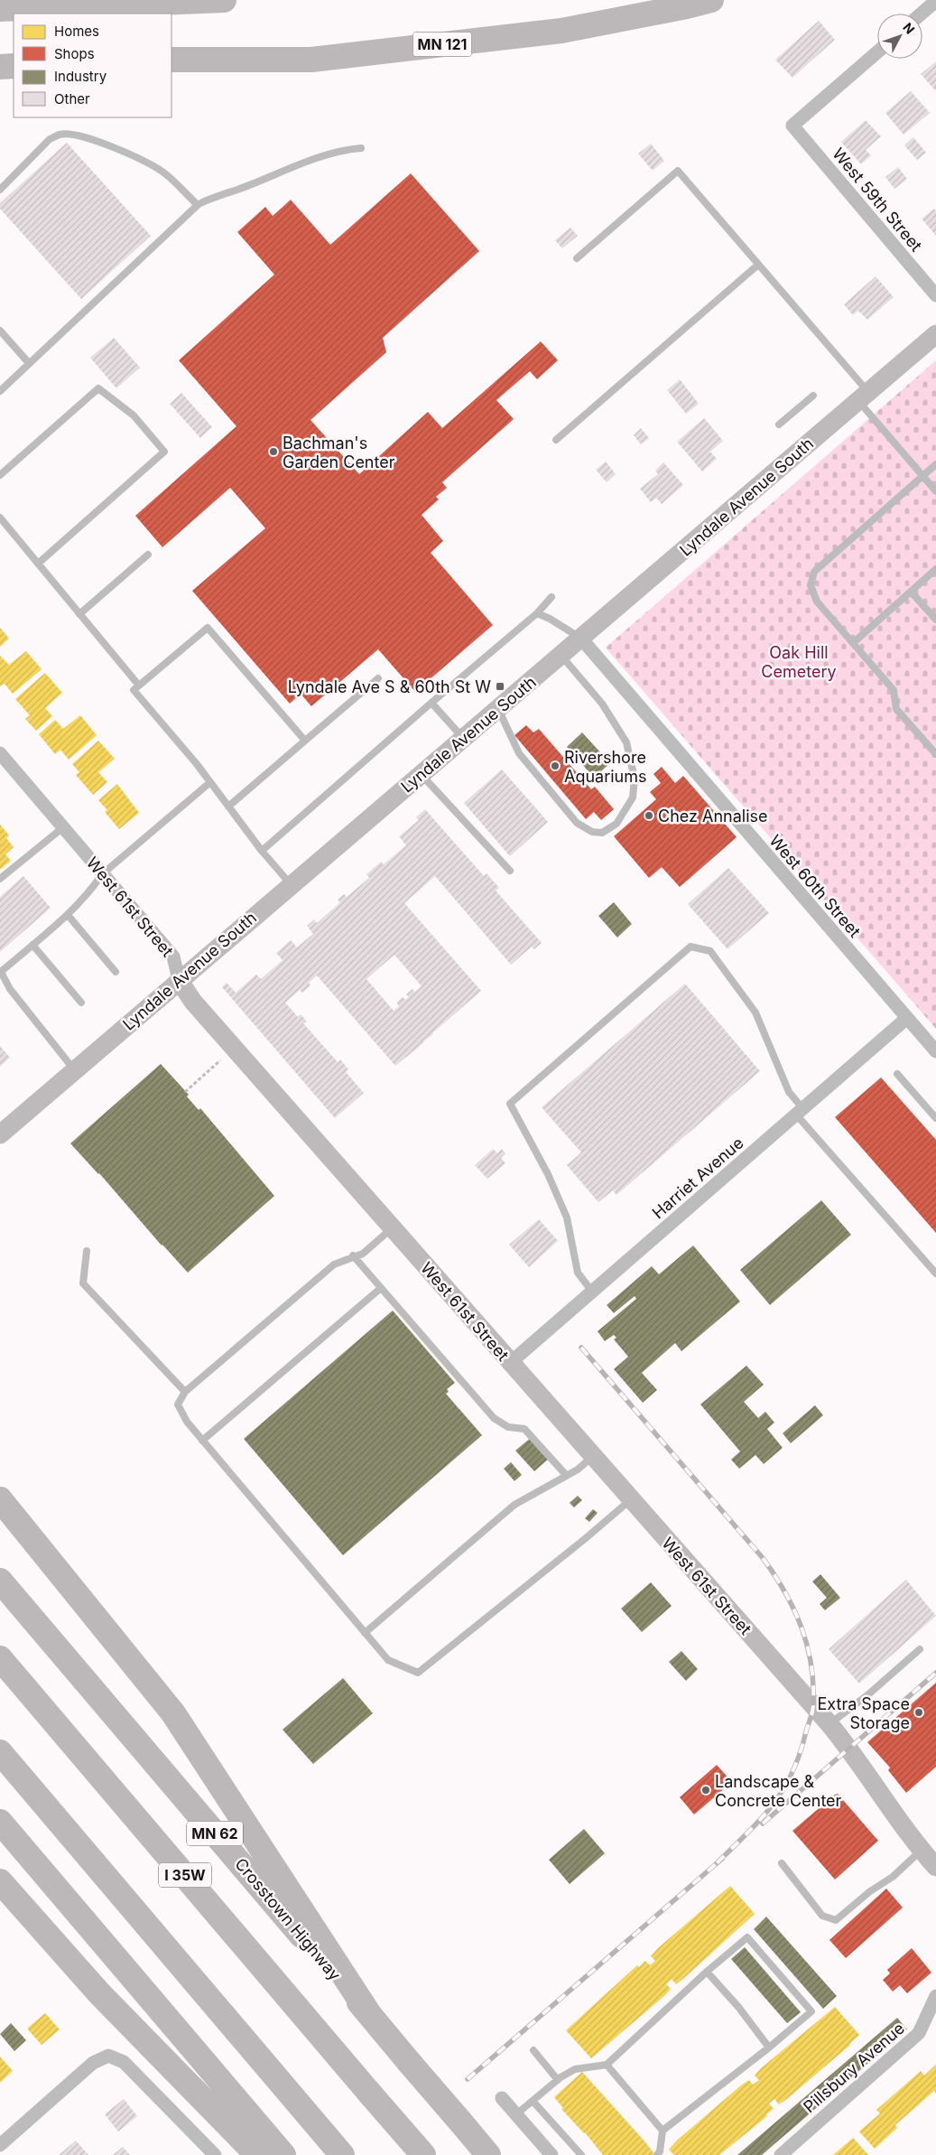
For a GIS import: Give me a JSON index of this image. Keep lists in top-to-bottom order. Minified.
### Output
{"streets":{"highway":["MN 121","MN 62","I 35W","Crosstown Highway"],"main road":["Lyndale Avenue South","West 61st Street"],"street":["West 59th Street","West 60th Street","Harriet Avenue","Pillsbury Avenue"]},"crossings":[["Lyndale Avenue South","West 60th Street"],["Lyndale Avenue South","West 61st Street"],["West 60th Street","Harriet Avenue"],["West 61st Street","Harriet Avenue"]],"parks":["Oak Hill Cemetery"],"places":{"other":["Bachman's Garden Center","Rivershore Aquariums","Chez Annalise","Extra Space Storage","Landscape & Concrete Center"],"transit":["Lyndale Ave S & 60th St W"]},"legend":["Homes","Shops","Industry","Other"],"north":"top right"}
